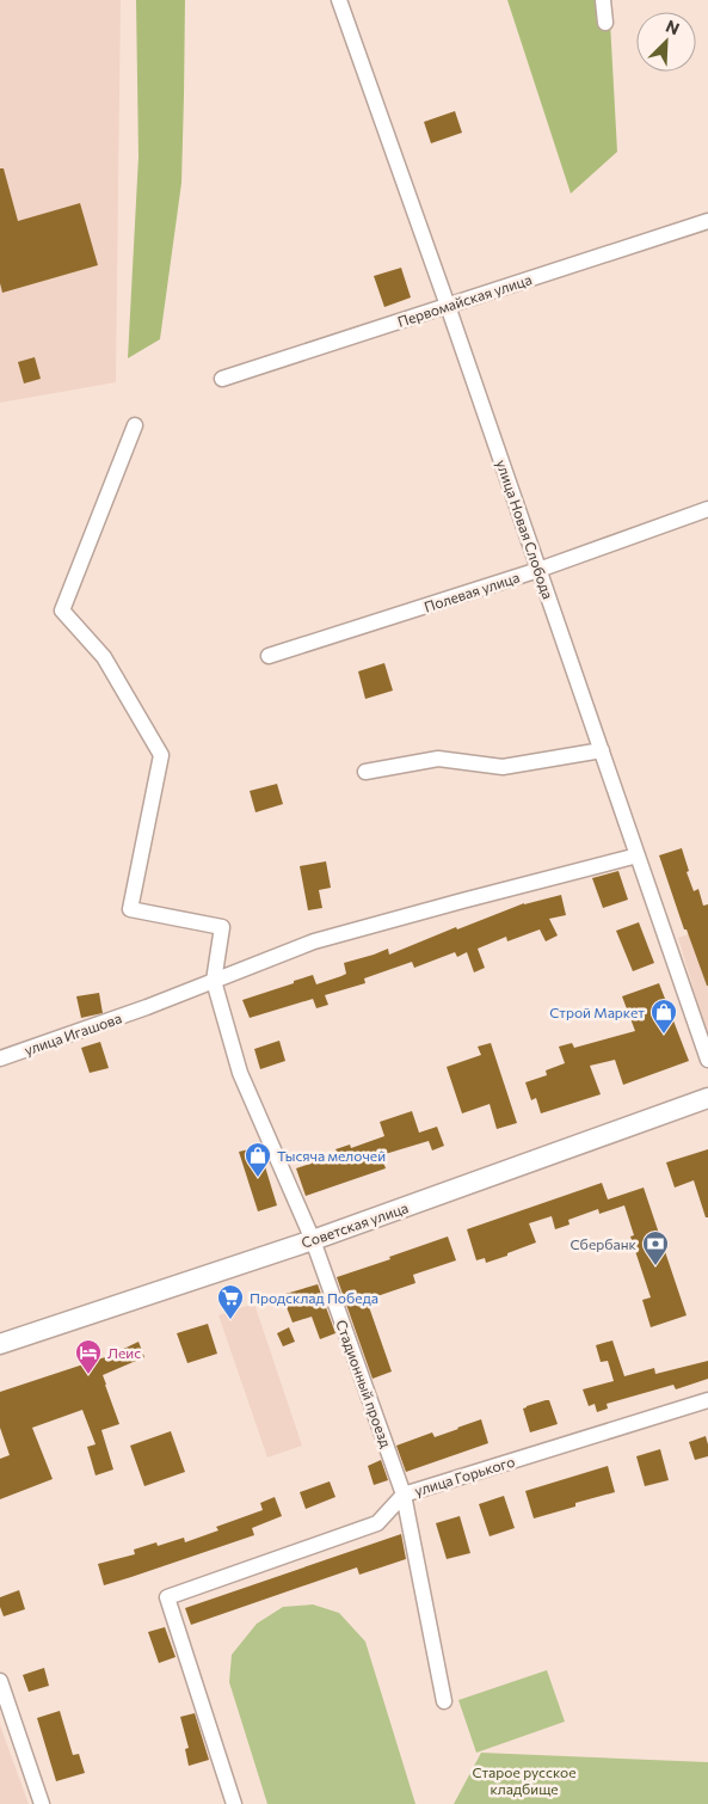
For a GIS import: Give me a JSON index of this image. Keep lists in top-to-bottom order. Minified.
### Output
{"streets":{"main road":["Советская улица"],"street":["Первомайская улица","улица Новая Слобода","Полевая улица","улица Игашова","Стадионный проезд","улица Горького"]},"crossings":[["Первомайская улица","улица Новая Слобода"],["улица Новая Слобода","Полевая улица"],["улица Новая Слобода","улица Игашова"],["улица Игашова","Стадионный проезд"],["Советская улица","Стадионный проезд"],["Стадионный проезд","улица Горького"]],"parks":["Старое русское кладбище"],"places":{"shop":["Строй Маркет","Тысяча мелочей"],"bank":["Сбербанк"],"supermarket":["Продсклад Победа"],"hotel":["Леис"]},"north":"top right"}
